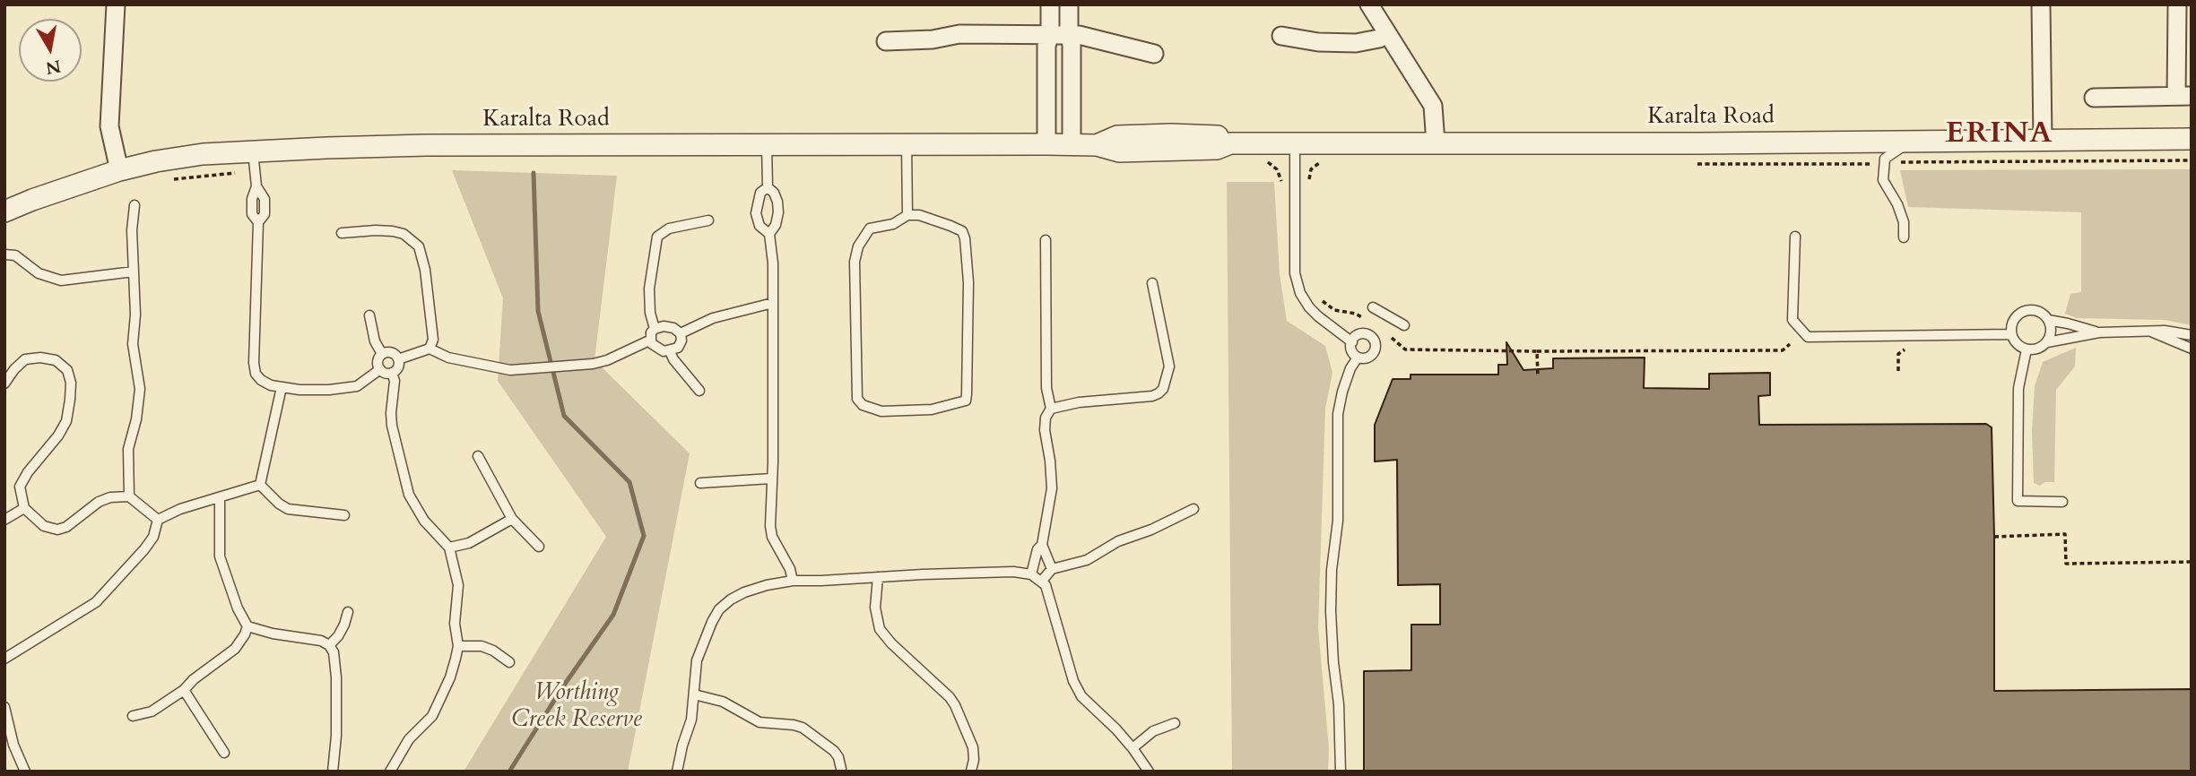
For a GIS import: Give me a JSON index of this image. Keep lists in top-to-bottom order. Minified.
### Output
{"streets":{"street":["Karalta Road"]},"districts":["ERINA"],"parks":["Worthing Creek Reserve"],"north":"bottom"}
